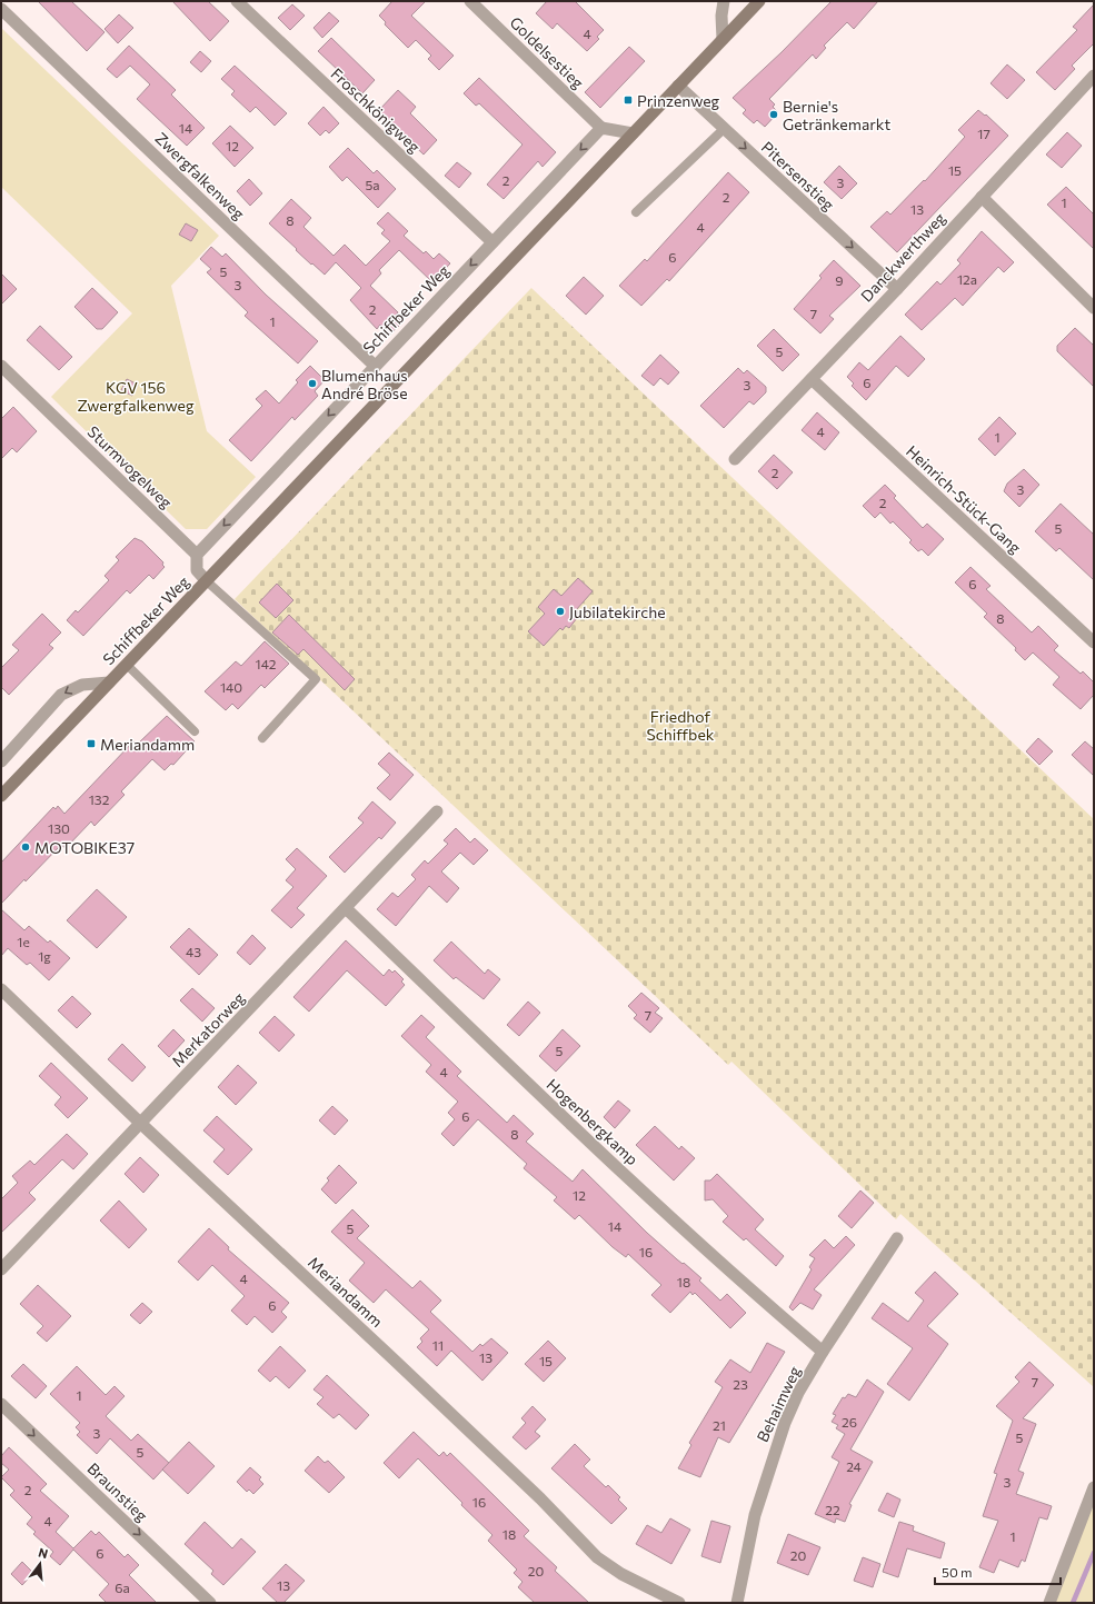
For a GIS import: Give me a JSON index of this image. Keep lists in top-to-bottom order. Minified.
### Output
{"streets":{"main road":["Schiffbeker Weg"],"street":["Goldelsestieg","Froschkönigweg","Zwergfalkenweg","Pitersenstieg","Danckwerthweg","Sturmvogelweg","Heinrich-Stück-Gang","Merkatorweg","Hogenbergkamp","Meriandamm","Behaimweg","Braunstieg"]},"crossings":[["Goldelsestieg","Schiffbeker Weg"],["Froschkönigweg","Schiffbeker Weg"],["Zwergfalkenweg","Schiffbeker Weg"],["Pitersenstieg","Danckwerthweg"],["Pitersenstieg","Schiffbeker Weg"],["Danckwerthweg","Heinrich-Stück-Gang"],["Schiffbeker Weg","Sturmvogelweg"],["Merkatorweg","Hogenbergkamp"],["Merkatorweg","Meriandamm"],["Hogenbergkamp","Behaimweg"]],"one_way":["Pitersenstieg","Schiffbeker Weg","Braunstieg"],"parks":["KGV 156 Zwergfalkenweg","Friedhof Schiffbek"],"places":{"transit":["Prinzenweg","Meriandamm"],"other":["Bernie's Getränkemarkt","Blumenhaus André Bröse","Jubilatekirche","MOTOBIKE37"]},"house_numbers":["4","14","17","12","15","2","3","5a","2","1","13","8","4","6","5","12a","9","3","2","7","1","5","6","3","4","1","2","3","2","5","6","8","142","140","132","130","1e","43","1g","7","5","4","6","8","12","14","5","16","4","18","6","11","13","15","7","23","1","26","21","3","5","5","24","3","2","16","22","4","18","1","6","20","20","13","6a"],"scale_bar":"50 m","north":"top"}
